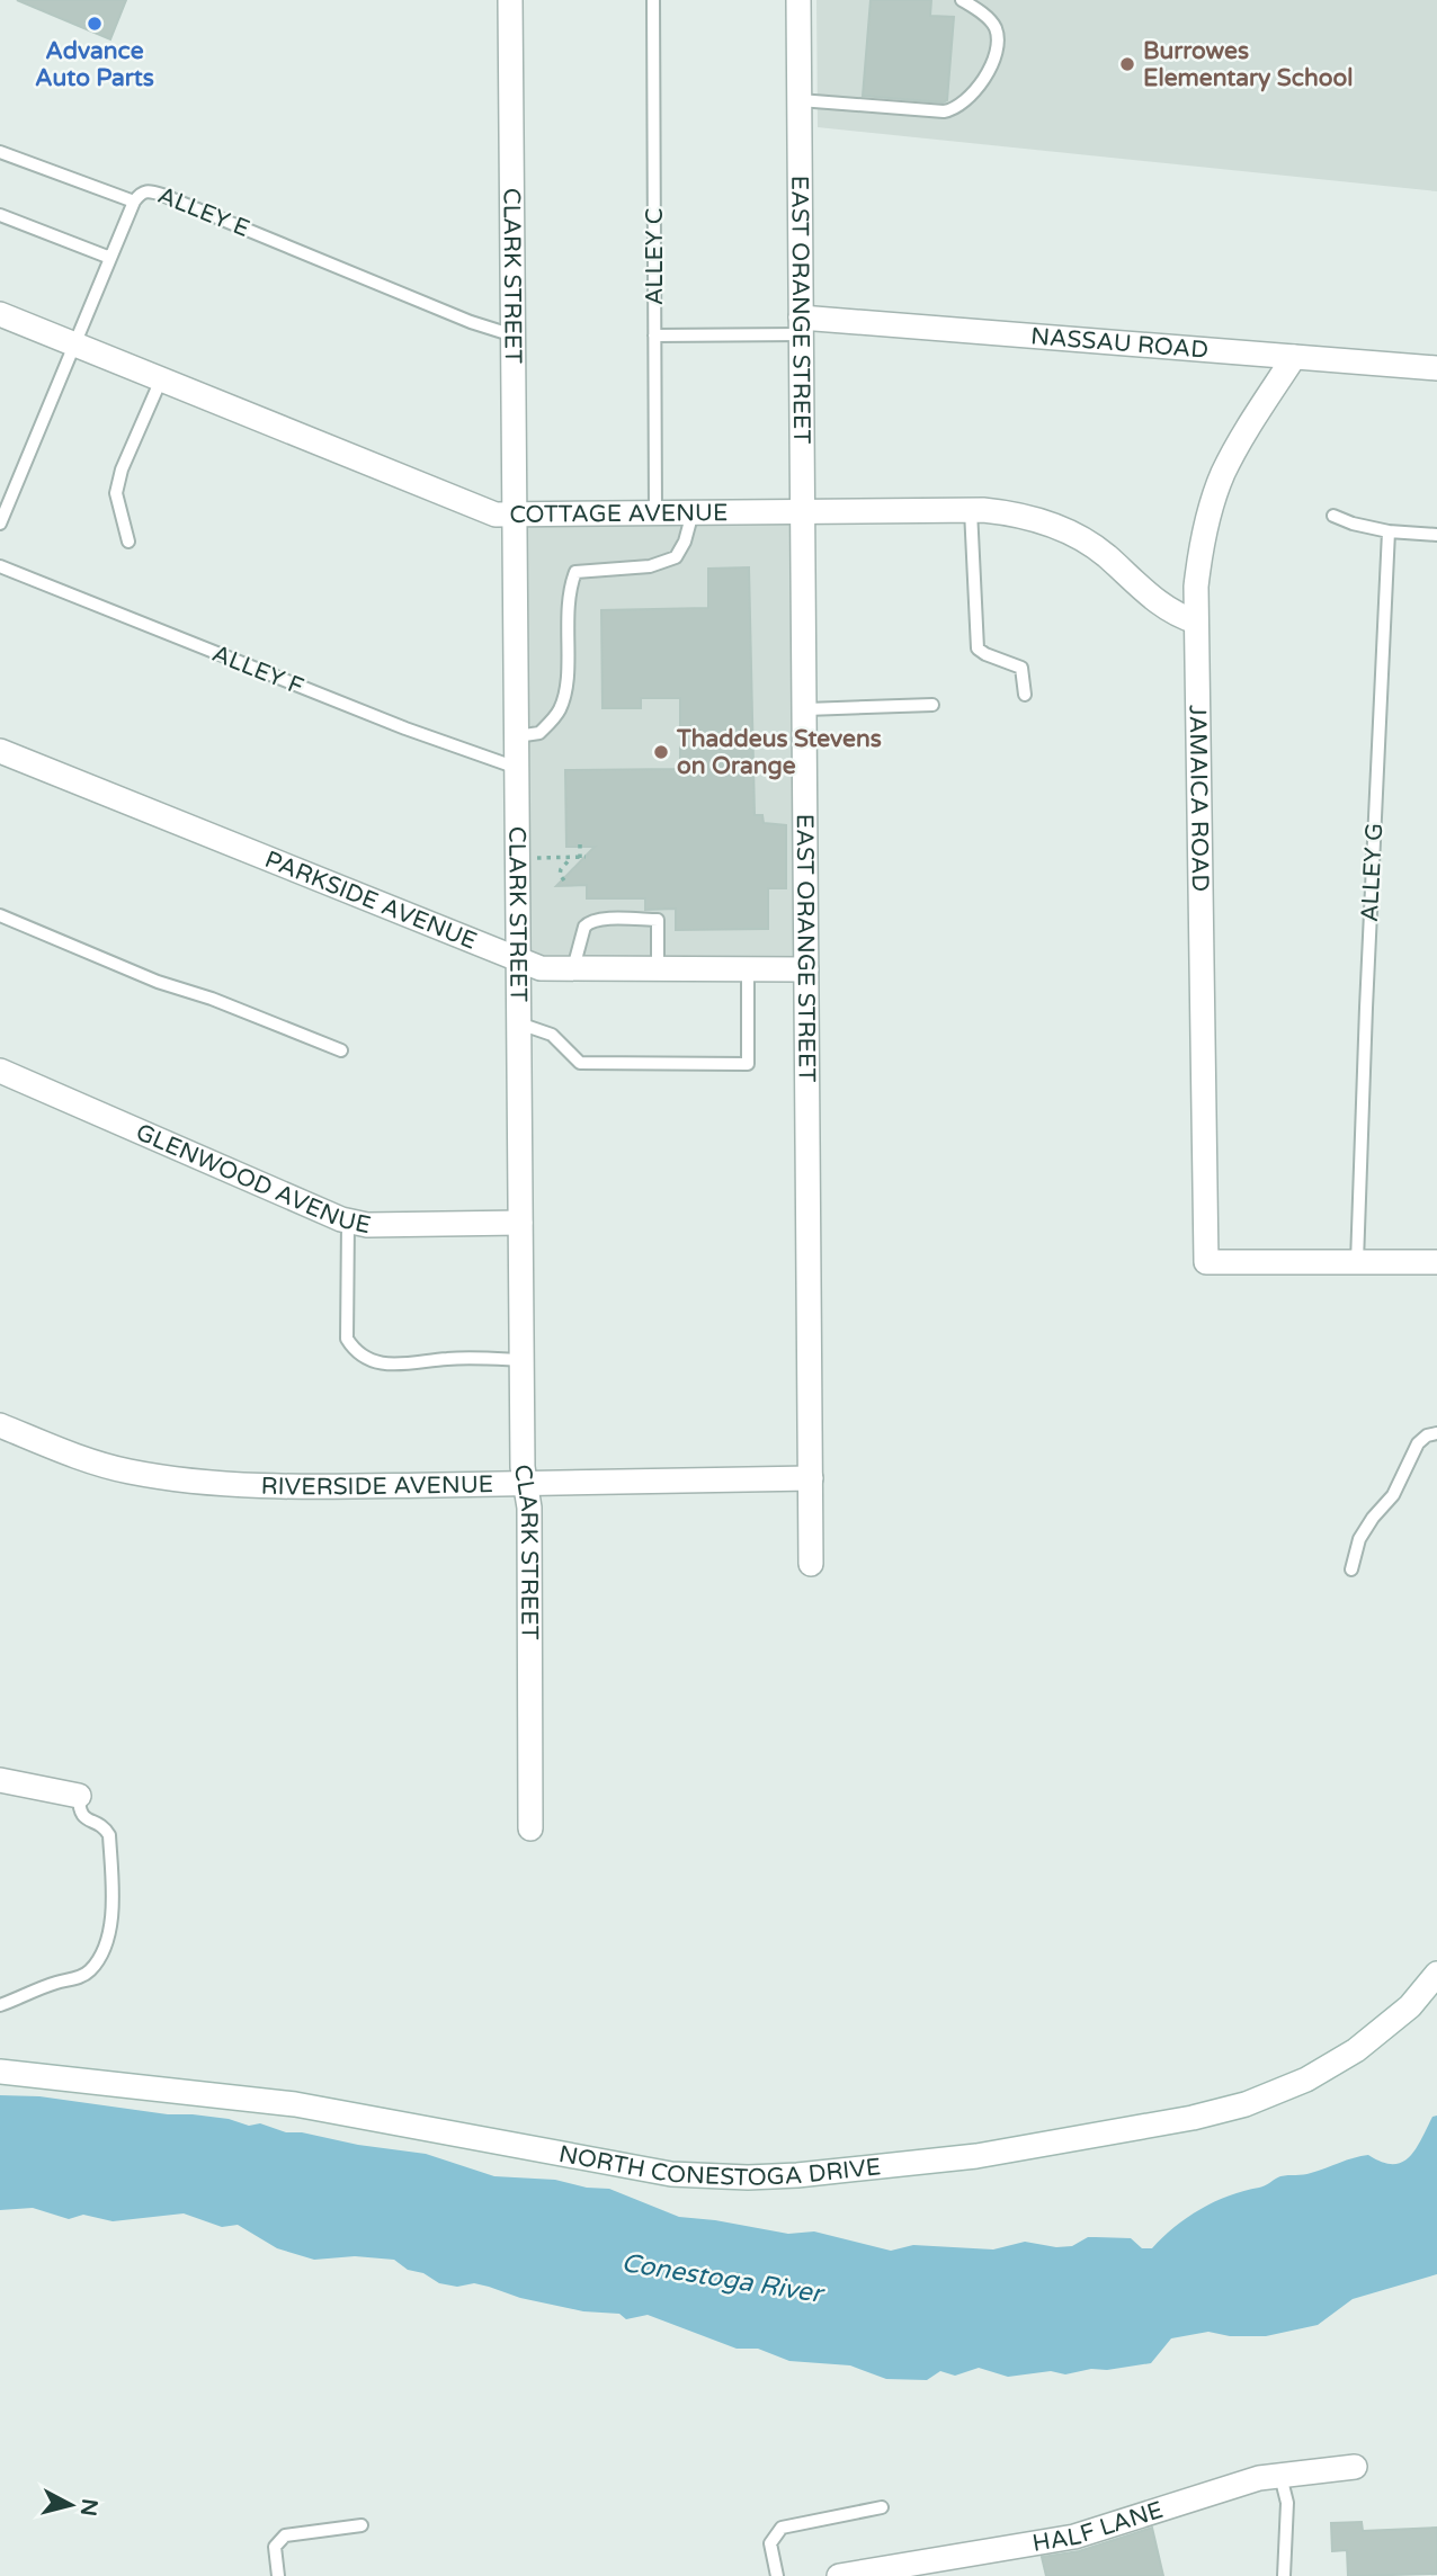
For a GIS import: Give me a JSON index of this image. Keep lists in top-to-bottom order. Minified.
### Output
{"streets":{"street":["CLARK STREET","EAST ORANGE STREET","NASSAU ROAD","COTTAGE AVENUE","JAMAICA ROAD","PARKSIDE AVENUE","GLENWOOD AVENUE","RIVERSIDE AVENUE","NORTH CONESTOGA DRIVE","HALF LANE"],"lane":["ALLEY E","ALLEY C","ALLEY F","ALLEY G"]},"crossings":[["ALLEY E","CLARK STREET"],["ALLEY E","COTTAGE AVENUE"],["ALLEY C","COTTAGE AVENUE"],["CLARK STREET","COTTAGE AVENUE"],["CLARK STREET","ALLEY F"],["CLARK STREET","PARKSIDE AVENUE"],["CLARK STREET","GLENWOOD AVENUE"],["CLARK STREET","RIVERSIDE AVENUE"],["EAST ORANGE STREET","NASSAU ROAD"],["EAST ORANGE STREET","COTTAGE AVENUE"],["EAST ORANGE STREET","PARKSIDE AVENUE"],["EAST ORANGE STREET","RIVERSIDE AVENUE"],["NASSAU ROAD","JAMAICA ROAD"],["COTTAGE AVENUE","JAMAICA ROAD"],["JAMAICA ROAD","ALLEY G"]],"water":["Conestoga River"],"places":["Advance Auto Parts","Burrowes Elementary School","Thaddeus Stevens on Orange"],"north":"right"}
